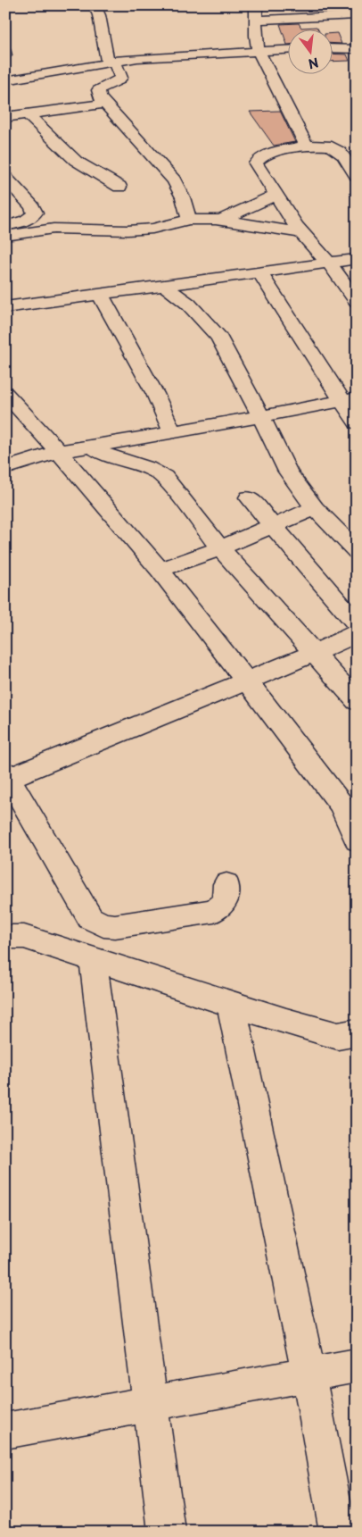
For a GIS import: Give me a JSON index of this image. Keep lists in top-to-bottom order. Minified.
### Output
{"north":"bottom"}
